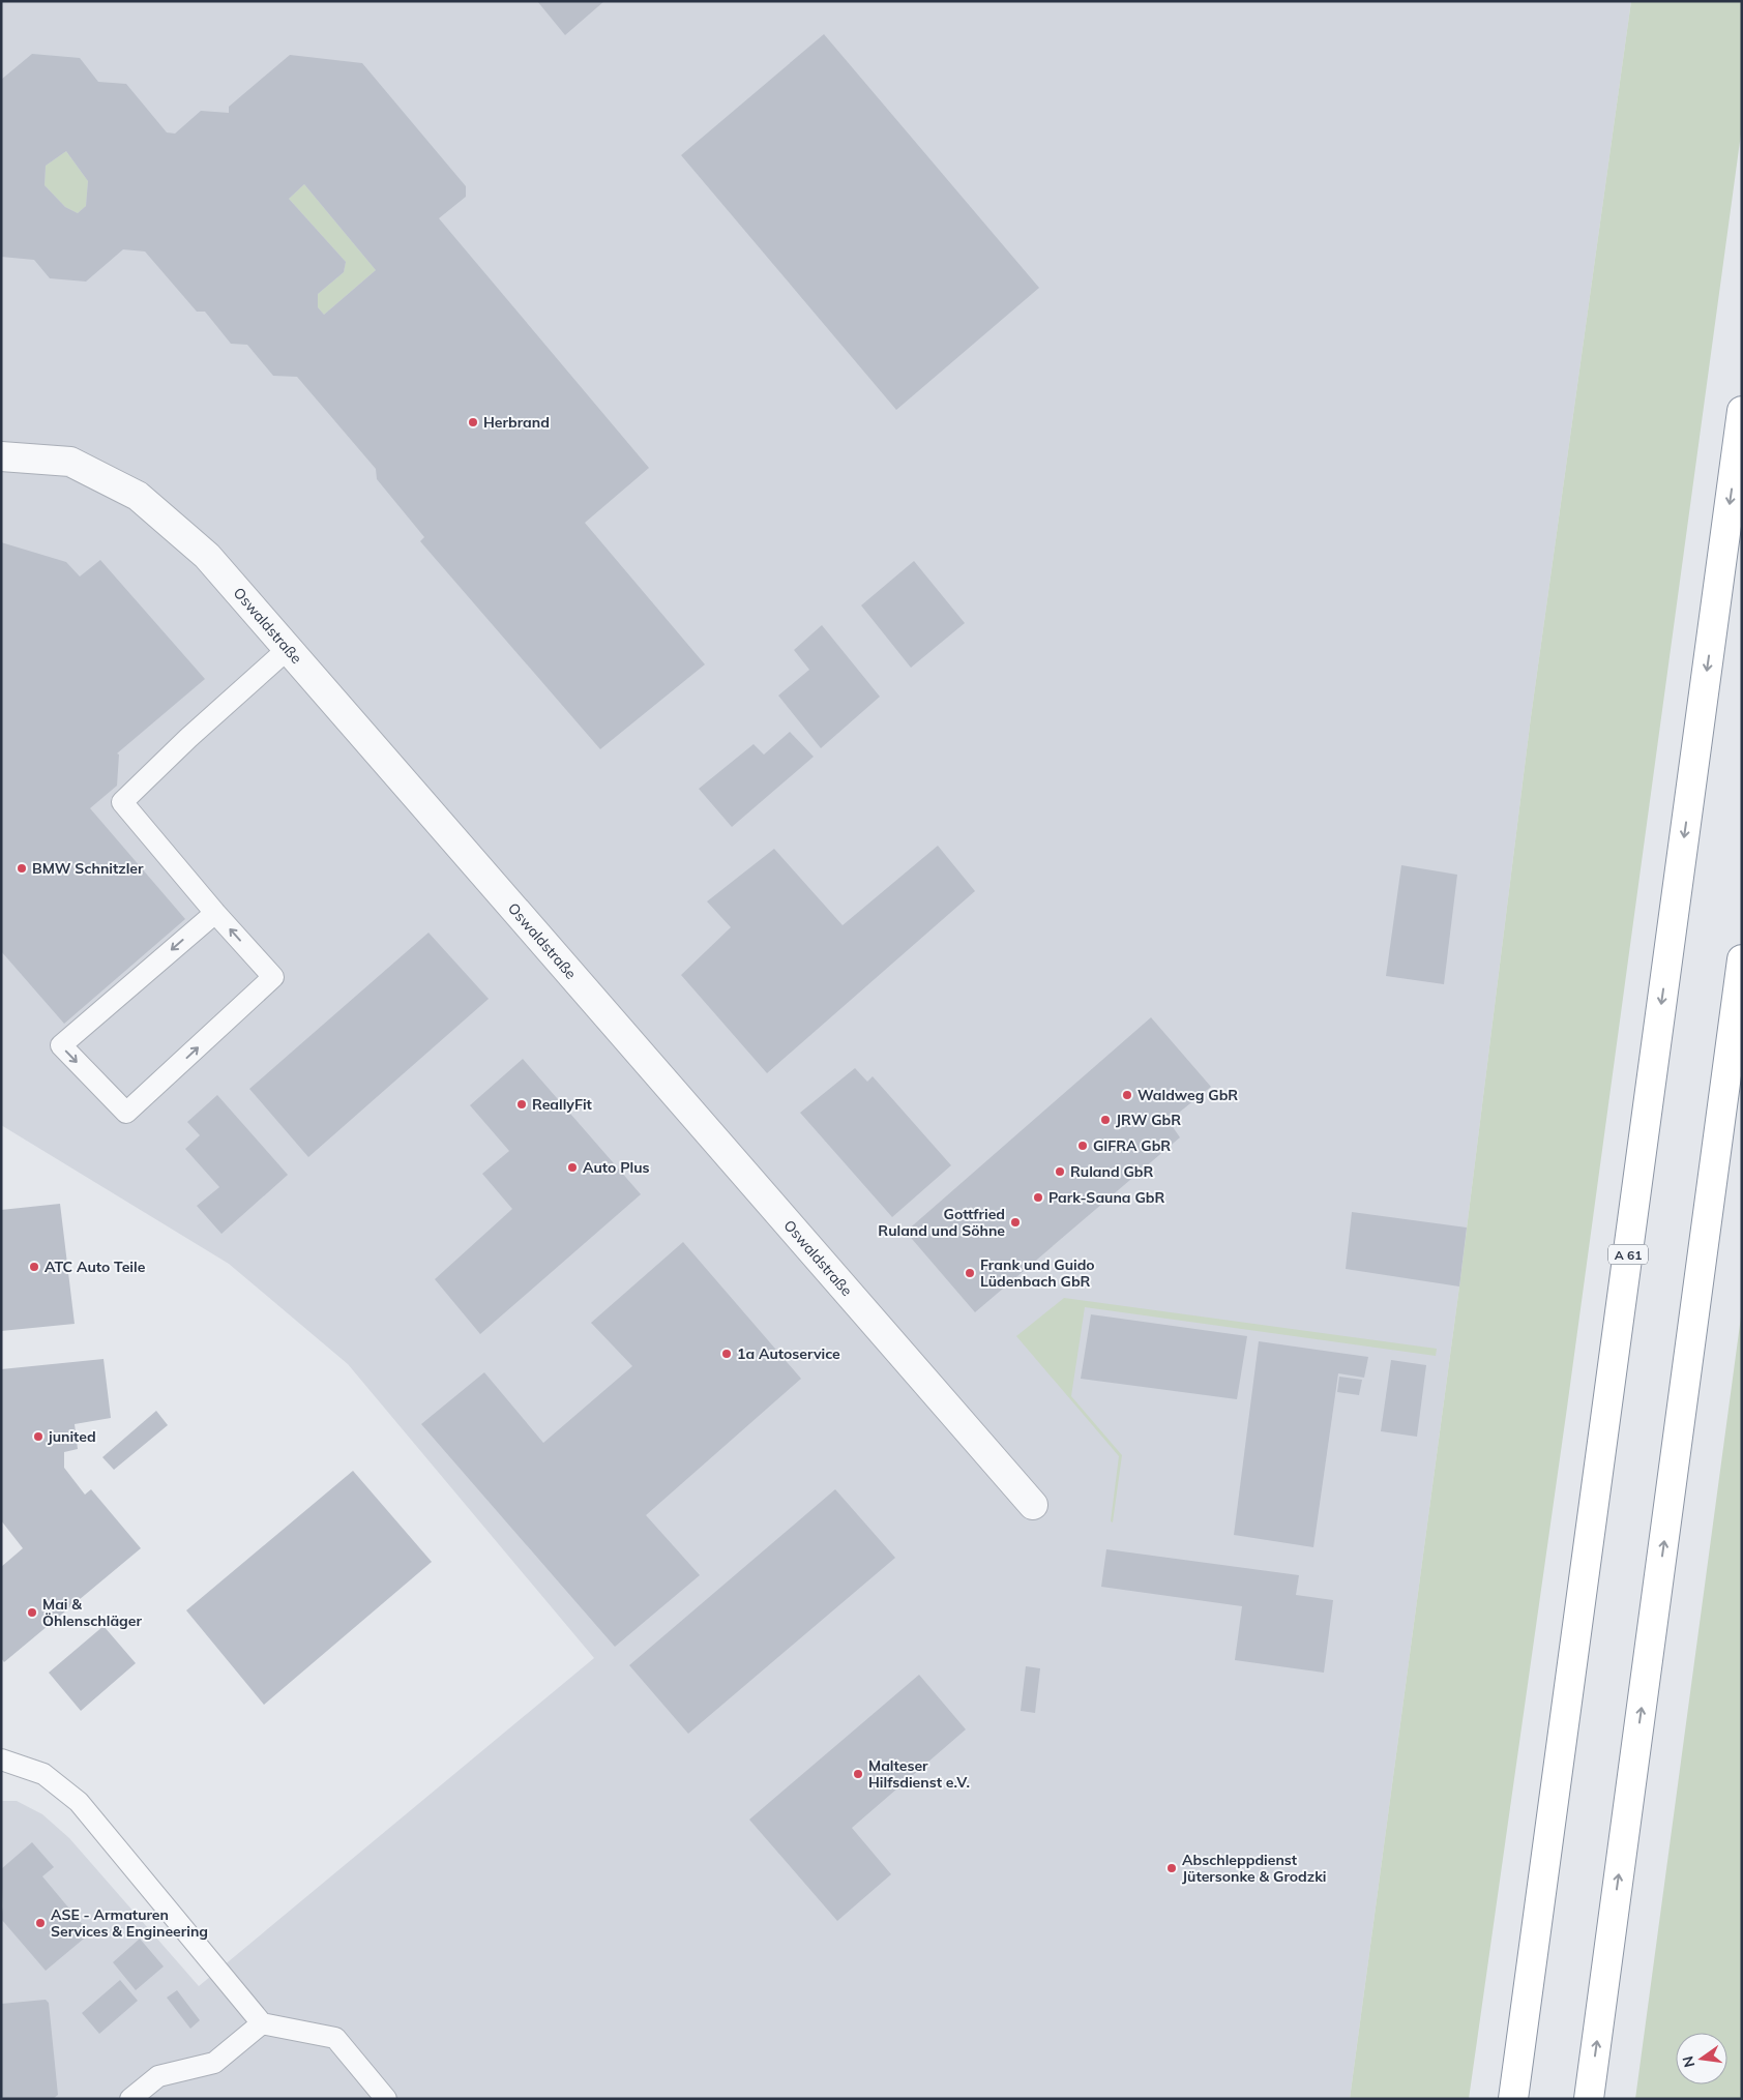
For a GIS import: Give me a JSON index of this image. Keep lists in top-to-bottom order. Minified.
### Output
{"streets":{"highway":["A 61"],"street":["Oswaldstraße"]},"places":["Herbrand","BMW Schnitzler","Waldweg GbR","ReallyFit","JRW GbR","GIFRA GbR","Auto Plus","Ruland GbR","Park-Sauna GbR","Gottfried Ruland und Söhne","ATC Auto Teile","Frank und Guido Lüdenbach GbR","1a Autoservice","junited","Mai & Öhlenschläger","Malteser Hilfsdienst e.V.","Abschleppdienst Jütersonke & Grodzki","ASE - Armaturen Services & Engineering"],"north":"left"}
